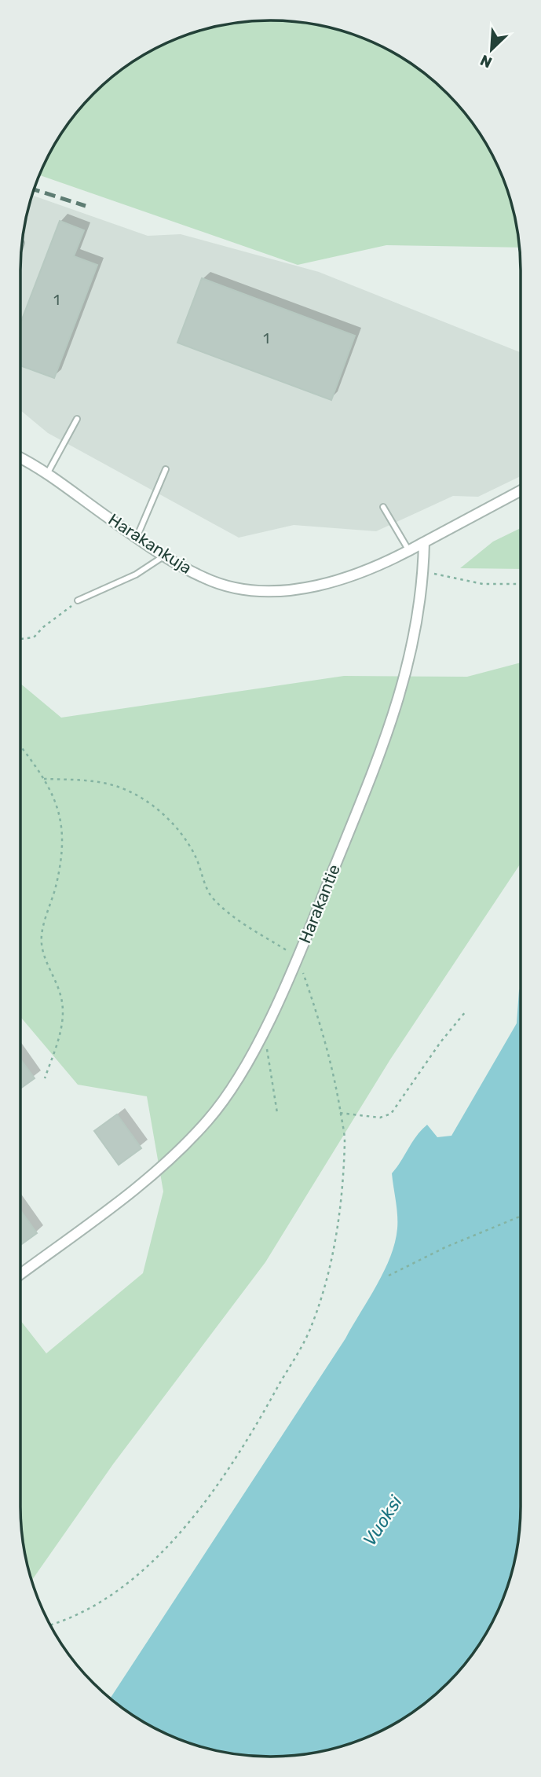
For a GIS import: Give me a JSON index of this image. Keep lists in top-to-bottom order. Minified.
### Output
{"streets":{"street":["Harakankuja","Harakantie"]},"crossings":[["Harakankuja","Harakantie"]],"water":["Vuoksi"],"house_numbers":["1","1"],"north":"bottom left"}
